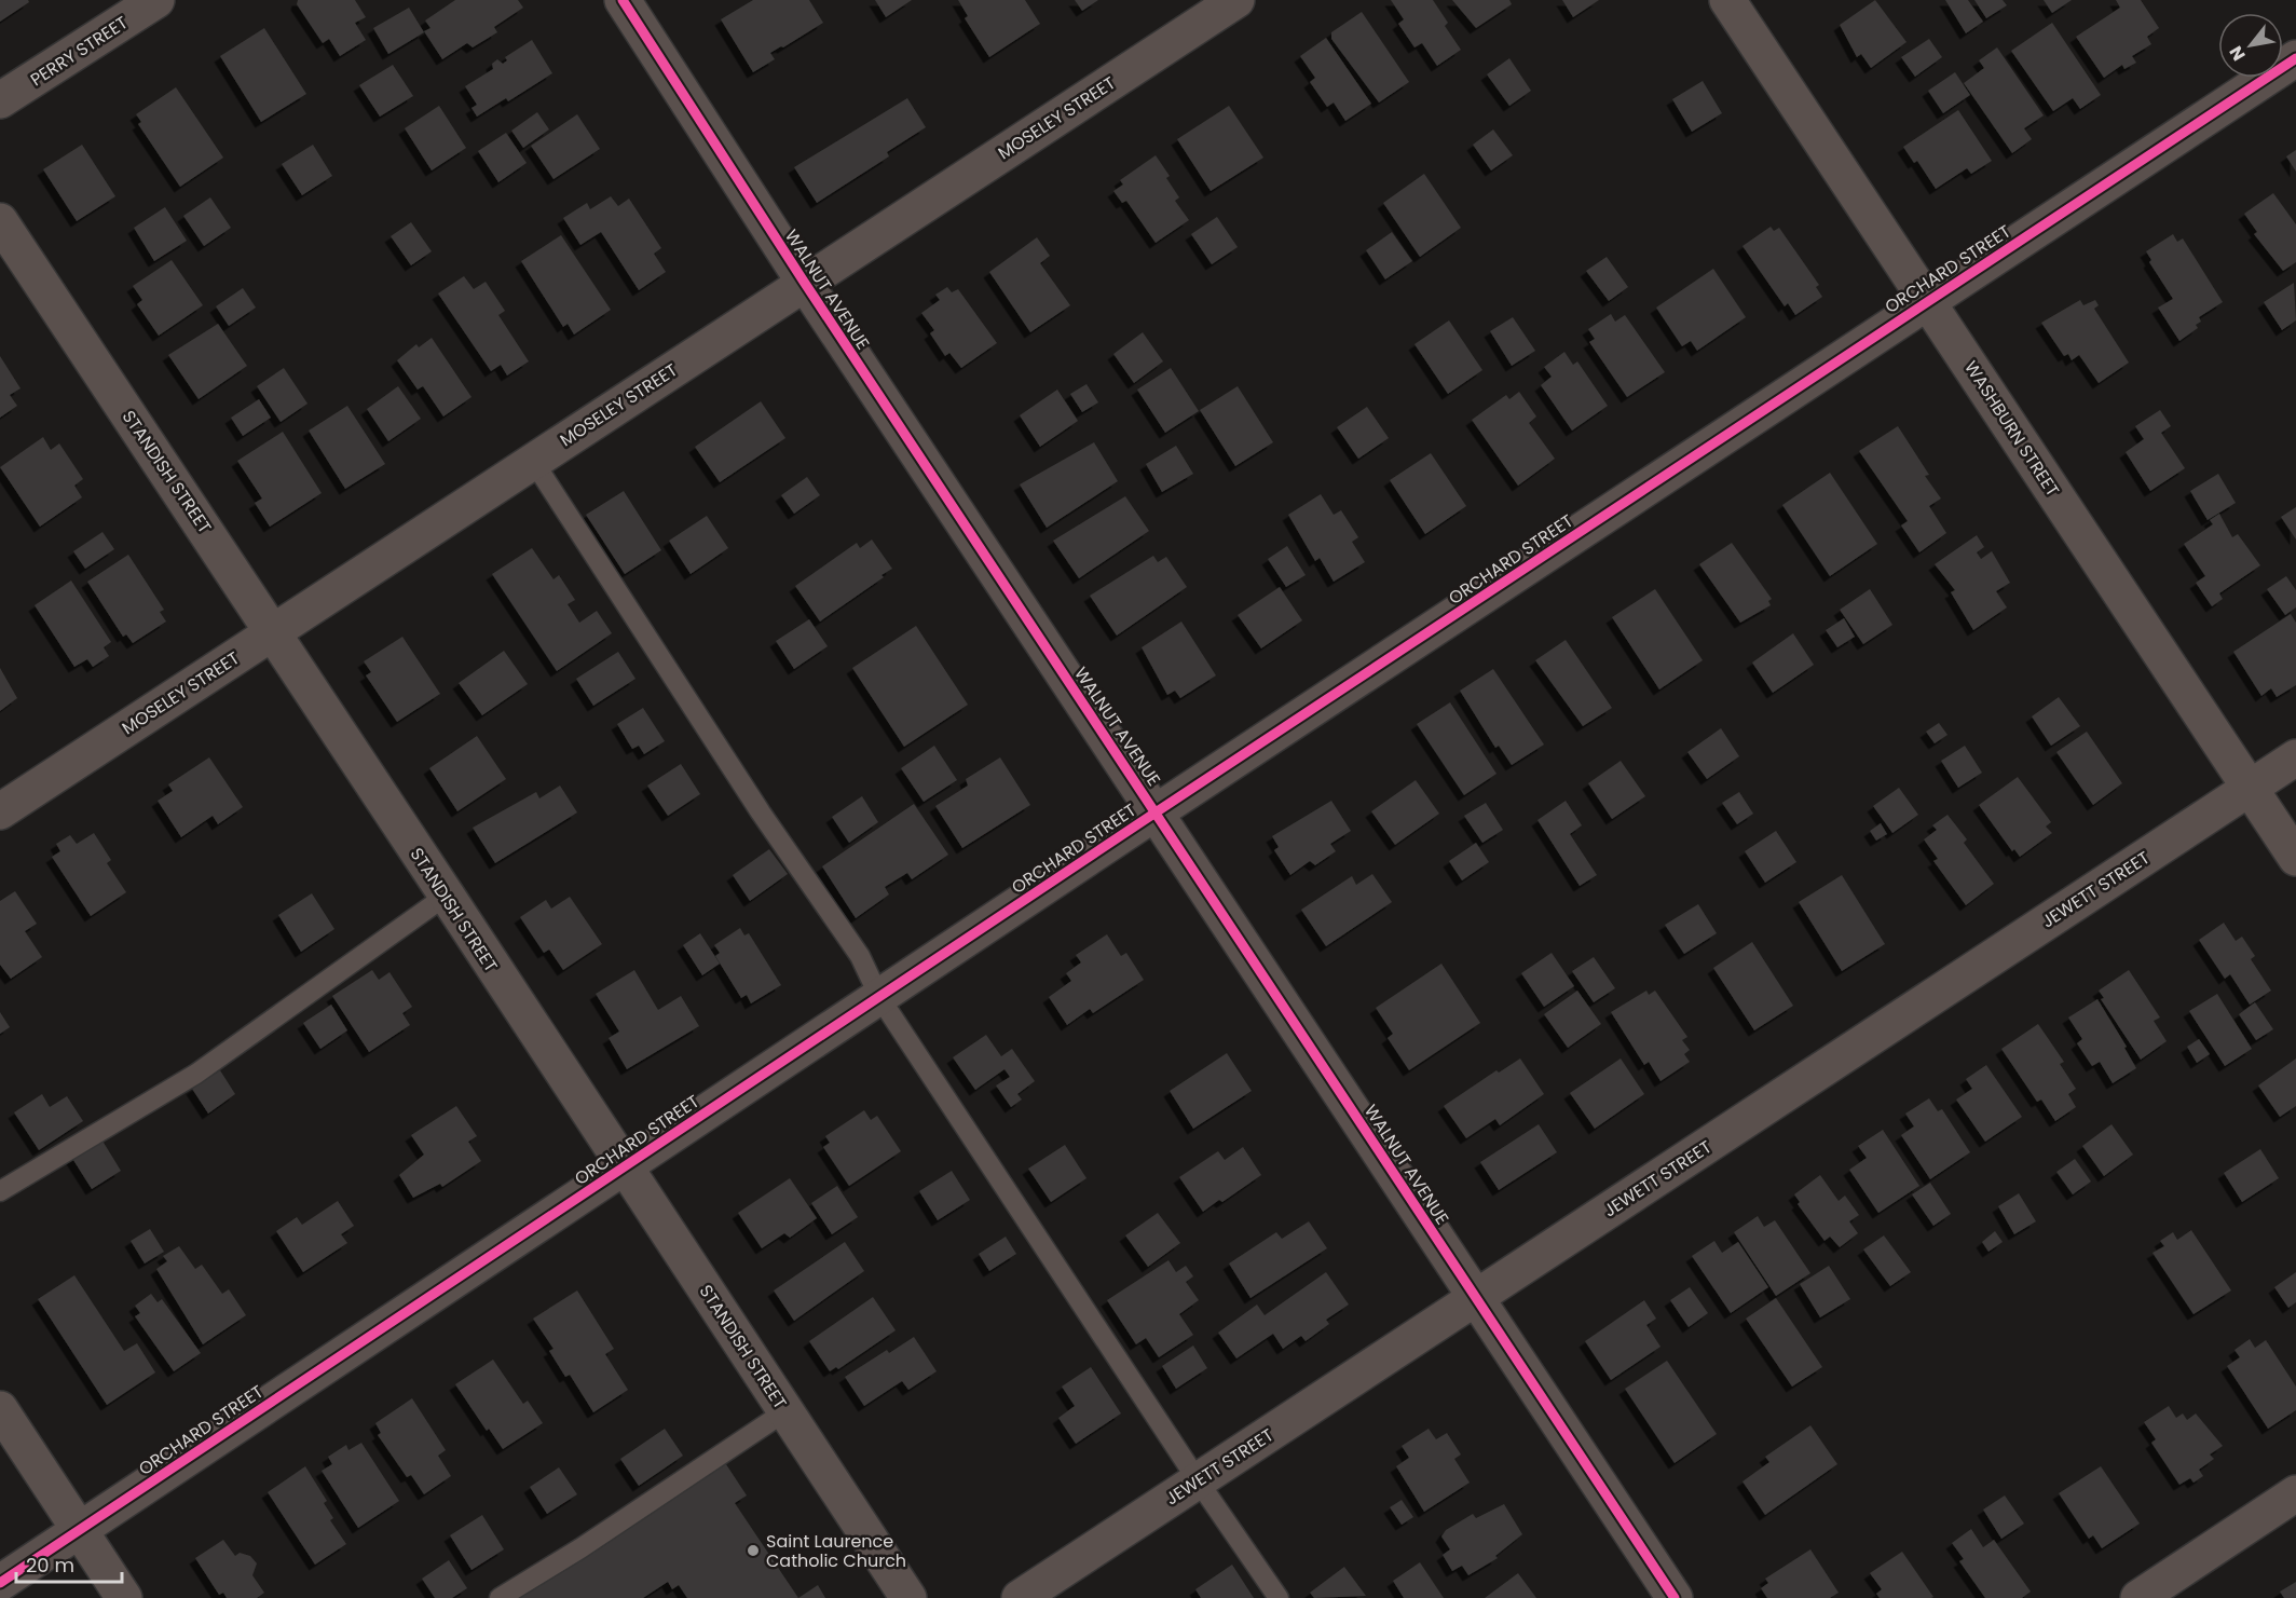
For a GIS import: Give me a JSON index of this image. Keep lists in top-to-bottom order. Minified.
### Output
{"streets":{"street":["PERRY STREET","MOSELEY STREET","ORCHARD STREET","WALNUT AVENUE","WASHBURN STREET","STANDISH STREET","JEWETT STREET"]},"crossings":[["MOSELEY STREET","WALNUT AVENUE"],["MOSELEY STREET","STANDISH STREET"],["ORCHARD STREET","WALNUT AVENUE"],["ORCHARD STREET","WASHBURN STREET"],["ORCHARD STREET","STANDISH STREET"],["WALNUT AVENUE","JEWETT STREET"],["WASHBURN STREET","JEWETT STREET"]],"places":["Saint Laurence Catholic Church"],"scale_bar":"20 m","north":"bottom left"}
